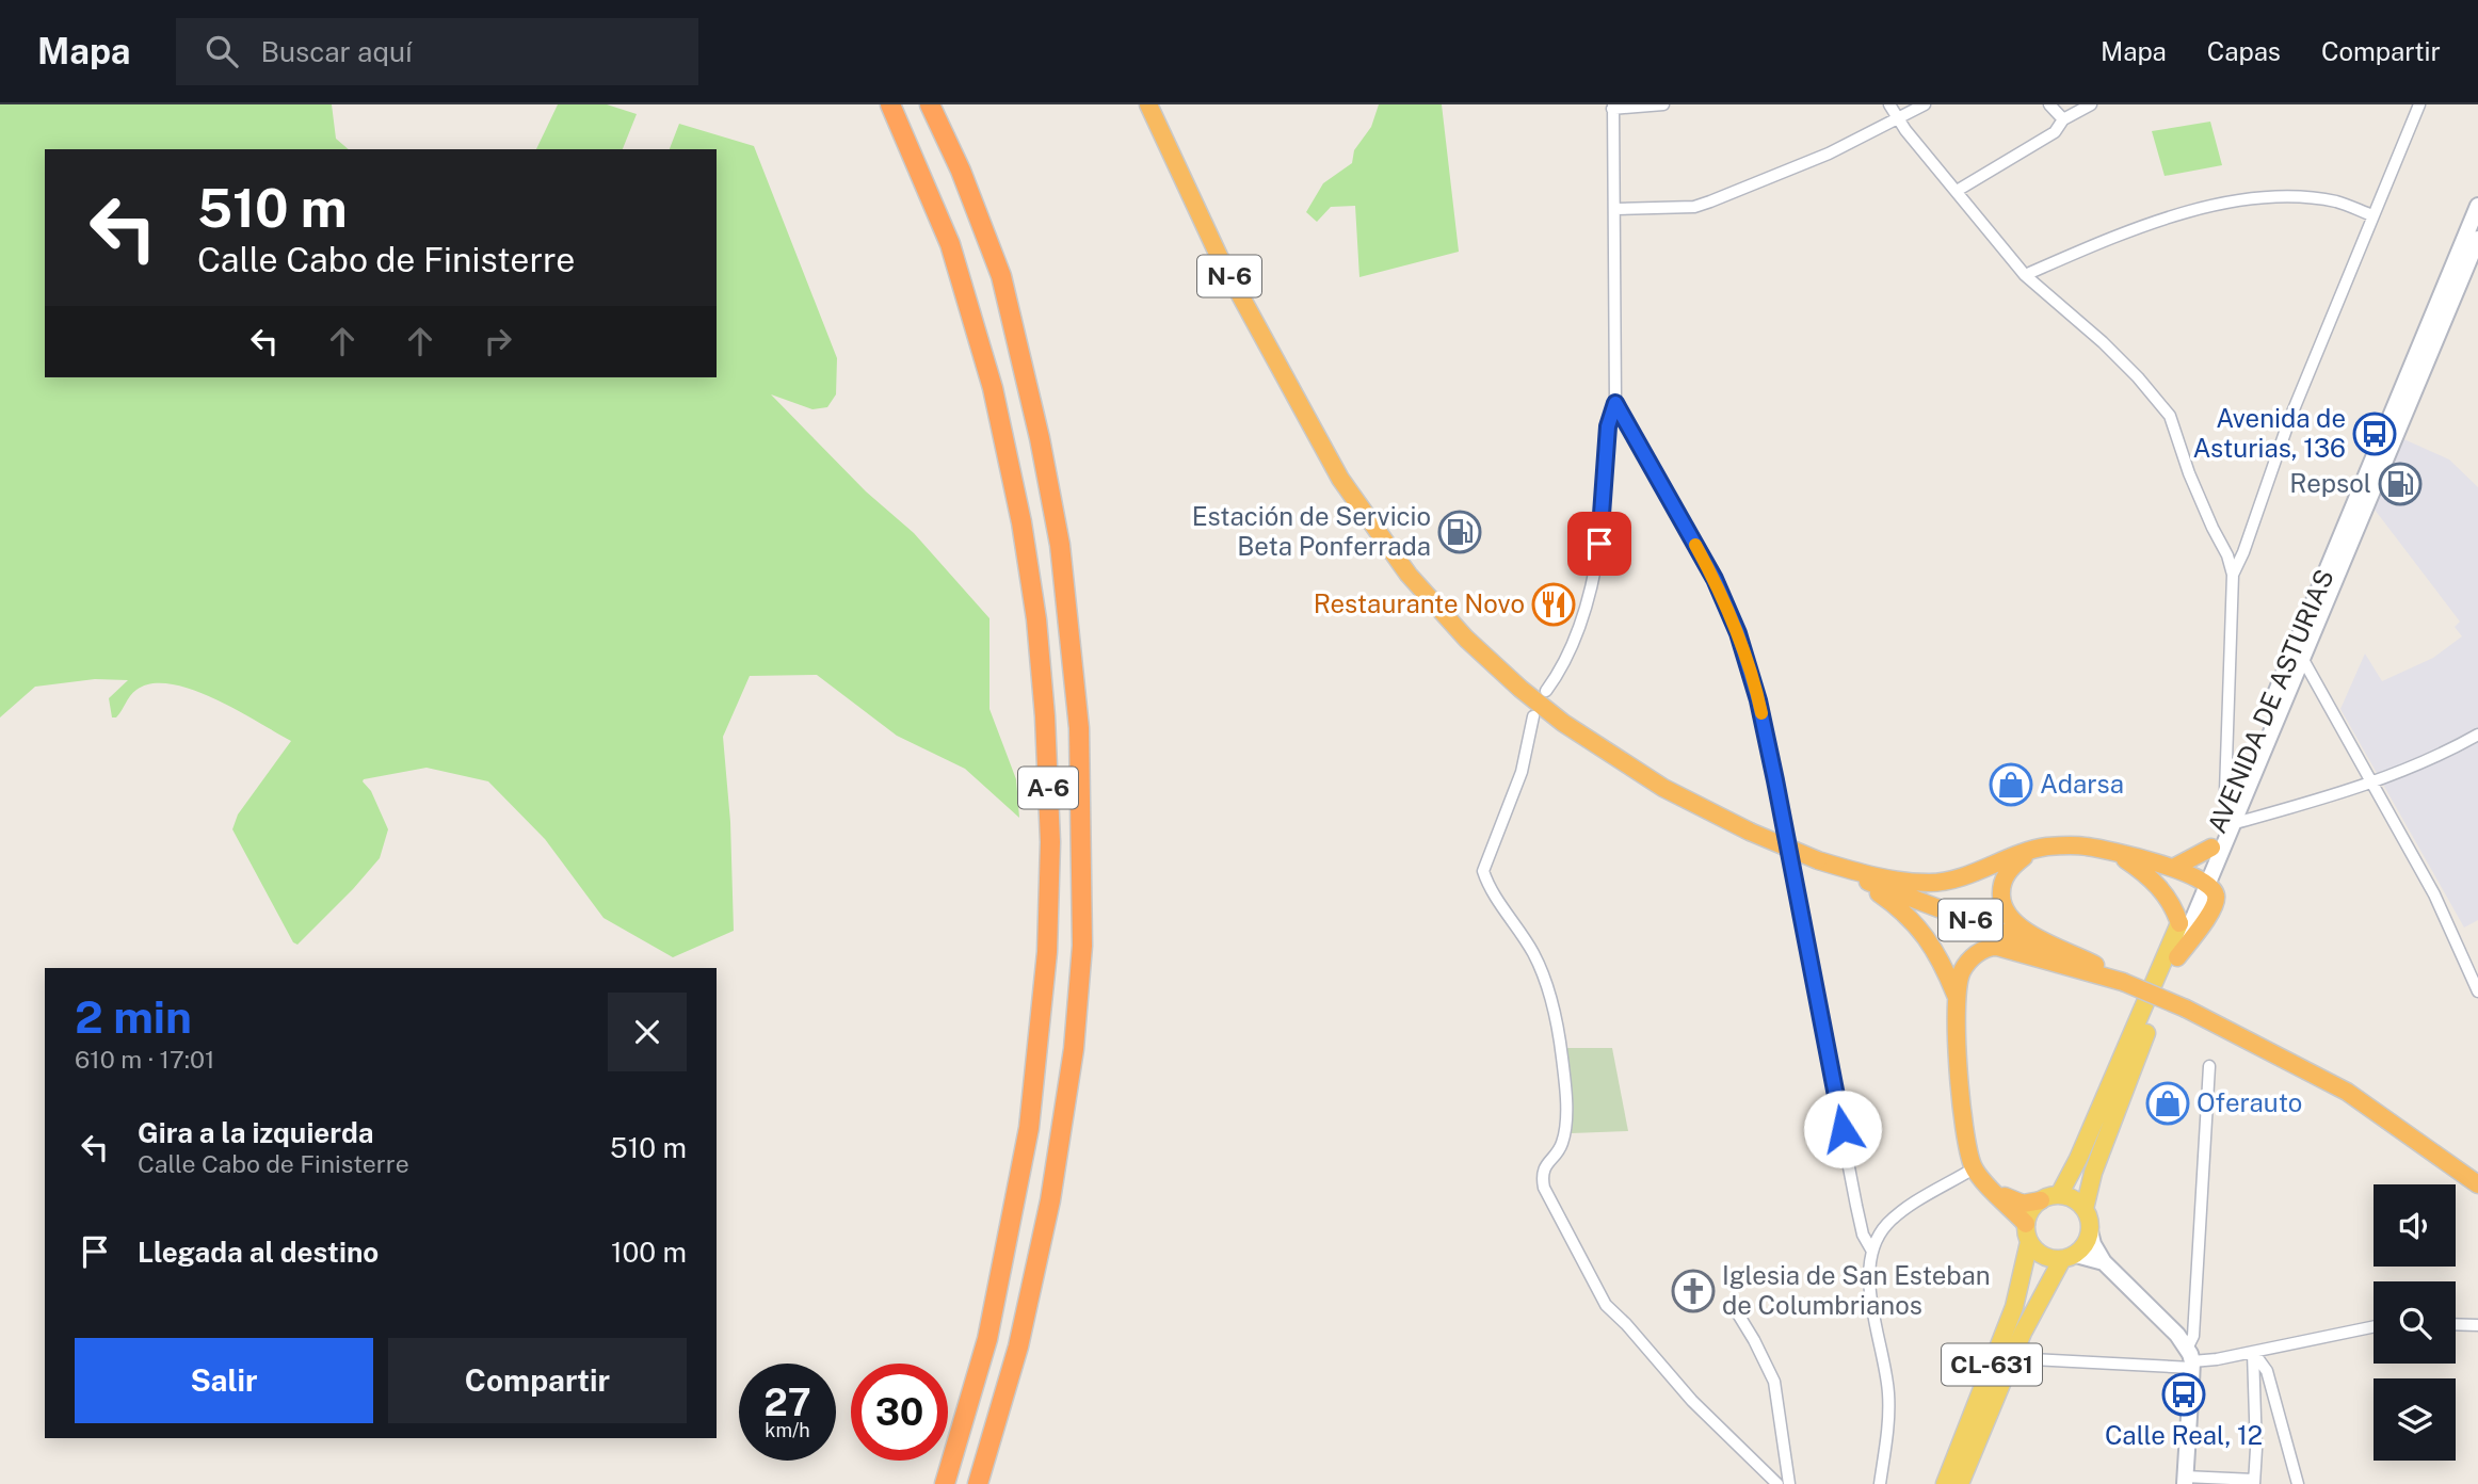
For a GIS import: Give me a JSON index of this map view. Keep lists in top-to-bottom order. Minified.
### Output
{"streets":{"highway":["N-6","A-6"],"main road":["AVENIDA DE ASTURIAS","CL-631"]},"crossings":[["AVENIDA DE ASTURIAS","CL-631"]],"places":{"bus stop":["Avenida de Asturias, 136","Calle Real, 12"],"fuel station":["Repsol","Estación de Servicio Beta Ponferrada"],"restaurant":["Restaurante Novo"],"shop":["Adarsa","Oferauto"],"church":["Iglesia de San Esteban de Columbrianos"]},"page":{"header":"Mapa","search":"Buscar aquí","nav":["Mapa","Capas","Compartir"],"turn":["510 m","Calle Cabo de Finisterre"],"heading":["2 min","610 m · 17:01"],"list":[{"name":"Gira a la izquierda","note":"Calle Cabo de Finisterre","value":"510 m"},{"name":"Llegada al destino","value":"100 m"}],"buttons":["Salir","Compartir"],"speed":"27 km/h","limit":"30"}}
